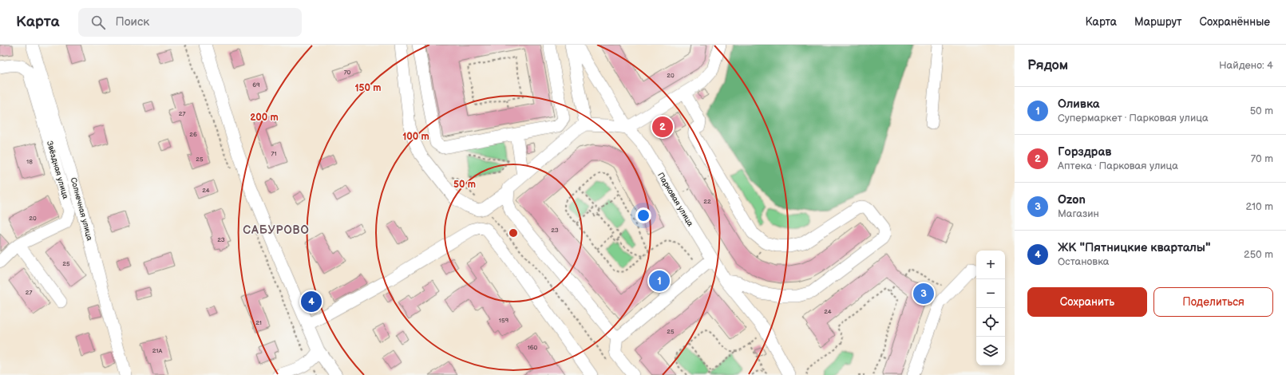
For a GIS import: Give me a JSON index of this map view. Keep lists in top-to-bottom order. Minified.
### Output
{"streets":{"street":["Звёздная улица","Парковая улица","Солнечная улица"]},"districts":["САБУРОВО"],"house_numbers":["70","20","69","27","26","71","25","18","24","22","20","23","23","25","27","24","159","21","25","160","21А"],"page":{"header":"Карта","search":"Поиск","nav":["Карта","Маршрут","Сохранённые"],"heading":["Рядом","Найдено: 4"],"list":[{"mark":"1","name":"Оливка","note":"Супермаркет · Парковая улица","value":"50 m"},{"mark":"2","name":"Горздрав","note":"Аптека · Парковая улица","value":"70 m"},{"mark":"3","name":"Ozon","note":"Магазин","value":"210 m"},{"mark":"4","name":"ЖК \"Пятницкие кварталы\"","note":"Остановка","value":"250 m"}],"pins":["2","1","3","4"],"map_buttons":["+","−"],"buttons":["Сохранить","Поделиться"]},"rings":["150 m","200 m","100 m","50 m"]}
